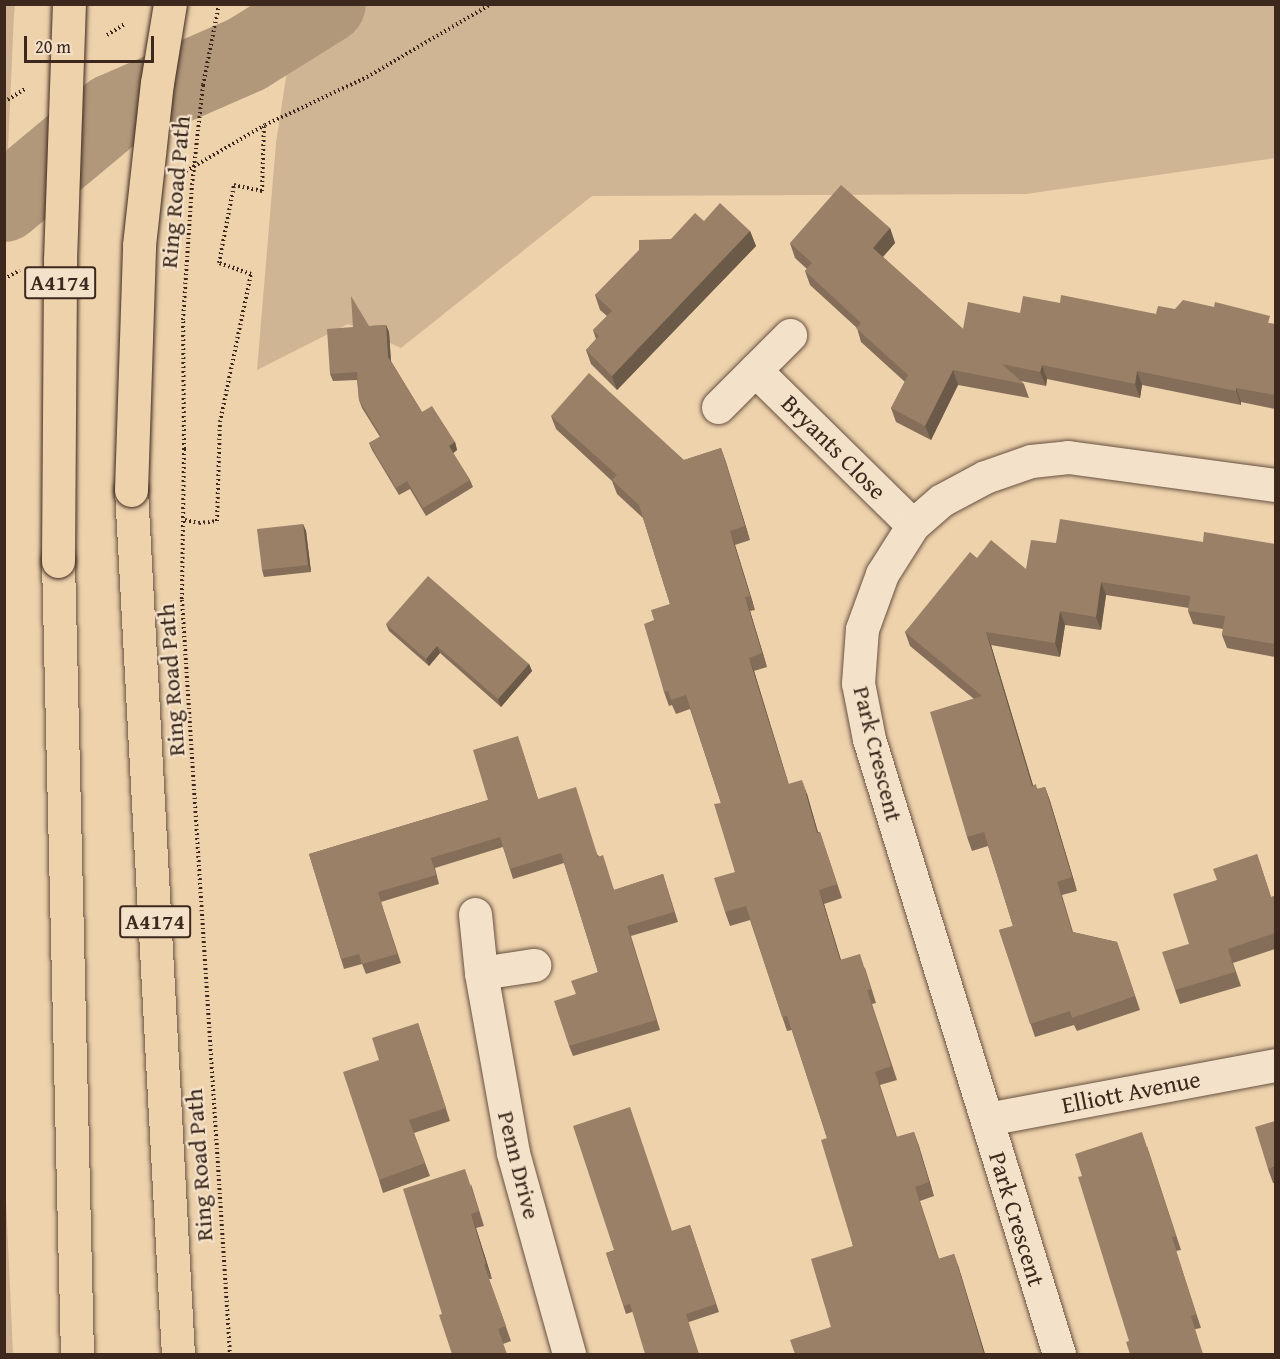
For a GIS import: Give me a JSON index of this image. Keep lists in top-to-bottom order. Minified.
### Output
{"streets":{"highway":["A4174"],"street":["Bryants Close","Park Crescent","Elliott Avenue","Penn Drive"],"path":["Ring Road Path"]},"crossings":[["Bryants Close","Park Crescent"],["Park Crescent","Elliott Avenue"]],"scale_bar":"20 m"}
